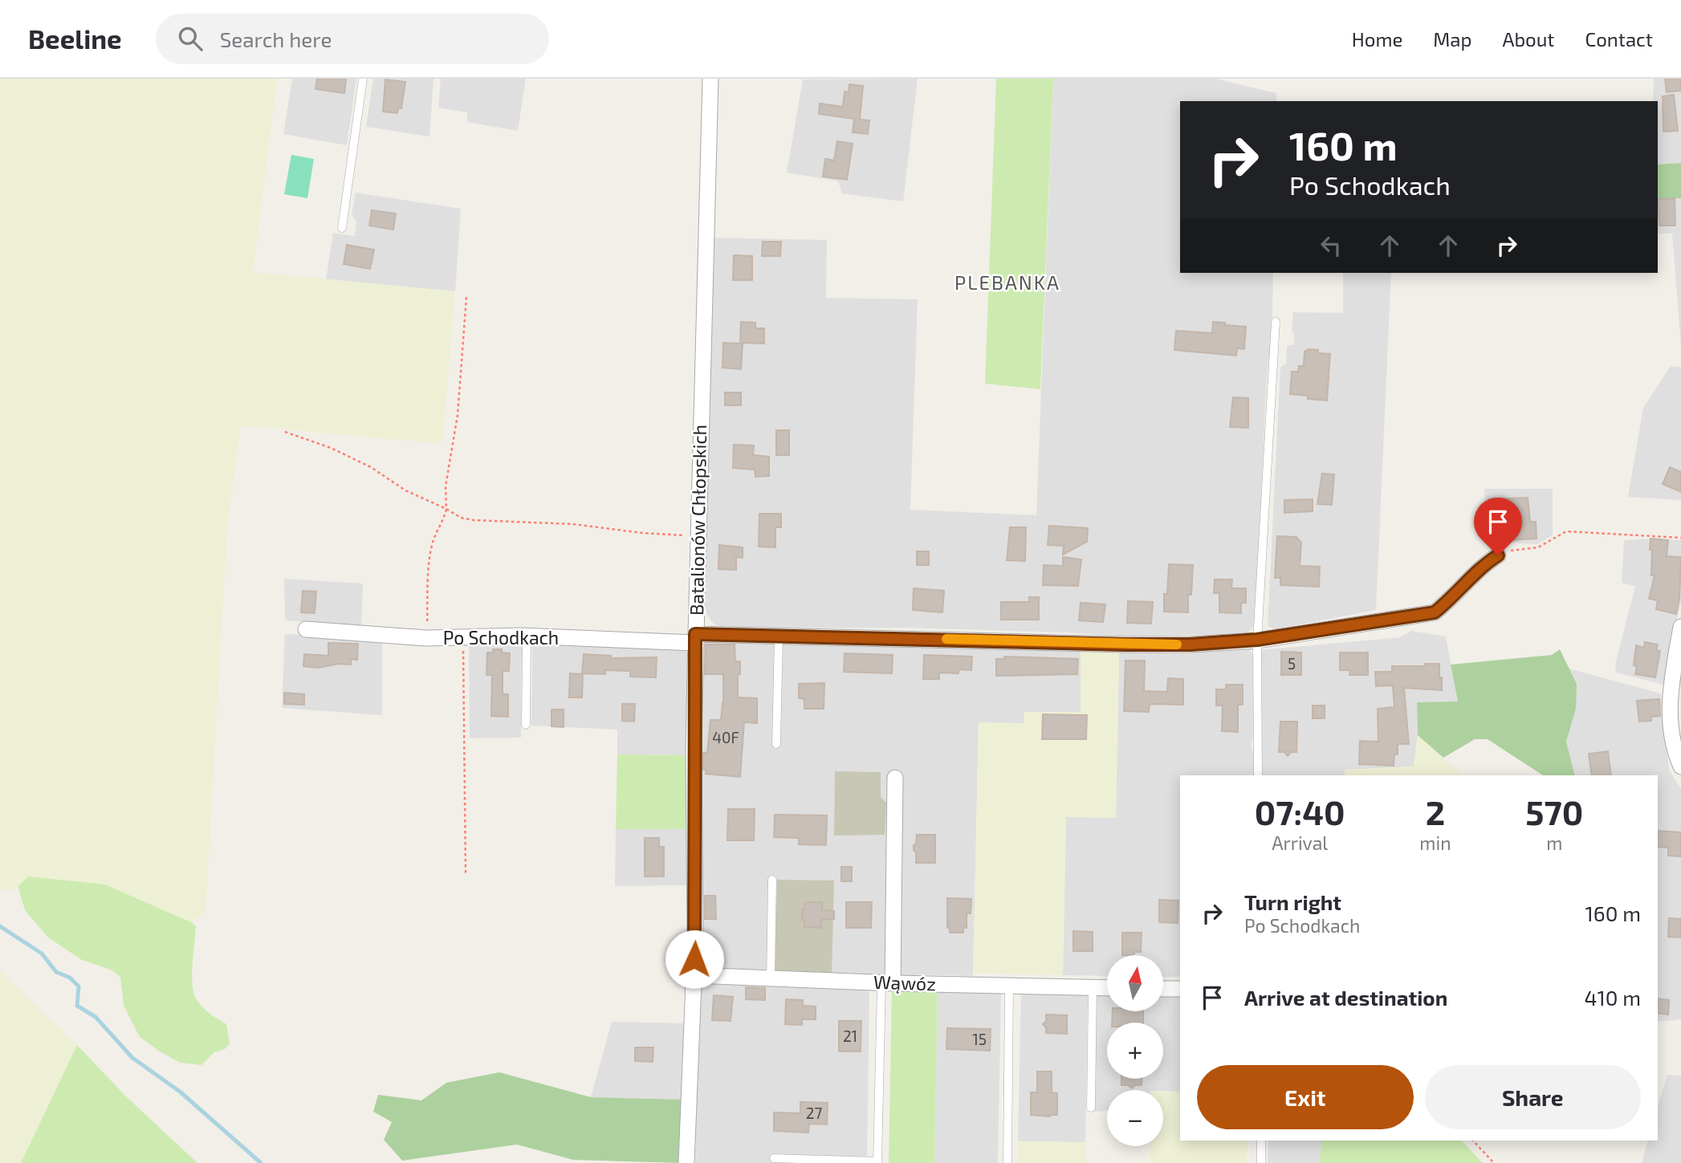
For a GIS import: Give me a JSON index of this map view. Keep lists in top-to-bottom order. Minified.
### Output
{"streets":{"street":["Batalionów Chłopskich","Po Schodkach","Wąwóz"]},"crossings":[["Batalionów Chłopskich","Po Schodkach"],["Batalionów Chłopskich","Wąwóz"]],"districts":["PLEBANKA"],"house_numbers":["5","40F","21","15","27"],"north":"top","page":{"header":"Beeline","search":"Search here","nav":["Home","Map","About","Contact"],"turn":["160 m","Po Schodkach"],"eta":["07:40","Arrival","2","min","570","m"],"list":[{"name":"Turn right","note":"Po Schodkach","value":"160 m"},{"name":"Arrive at destination","value":"410 m"}],"map_buttons":["+","−"],"buttons":["Exit","Share"]}}
